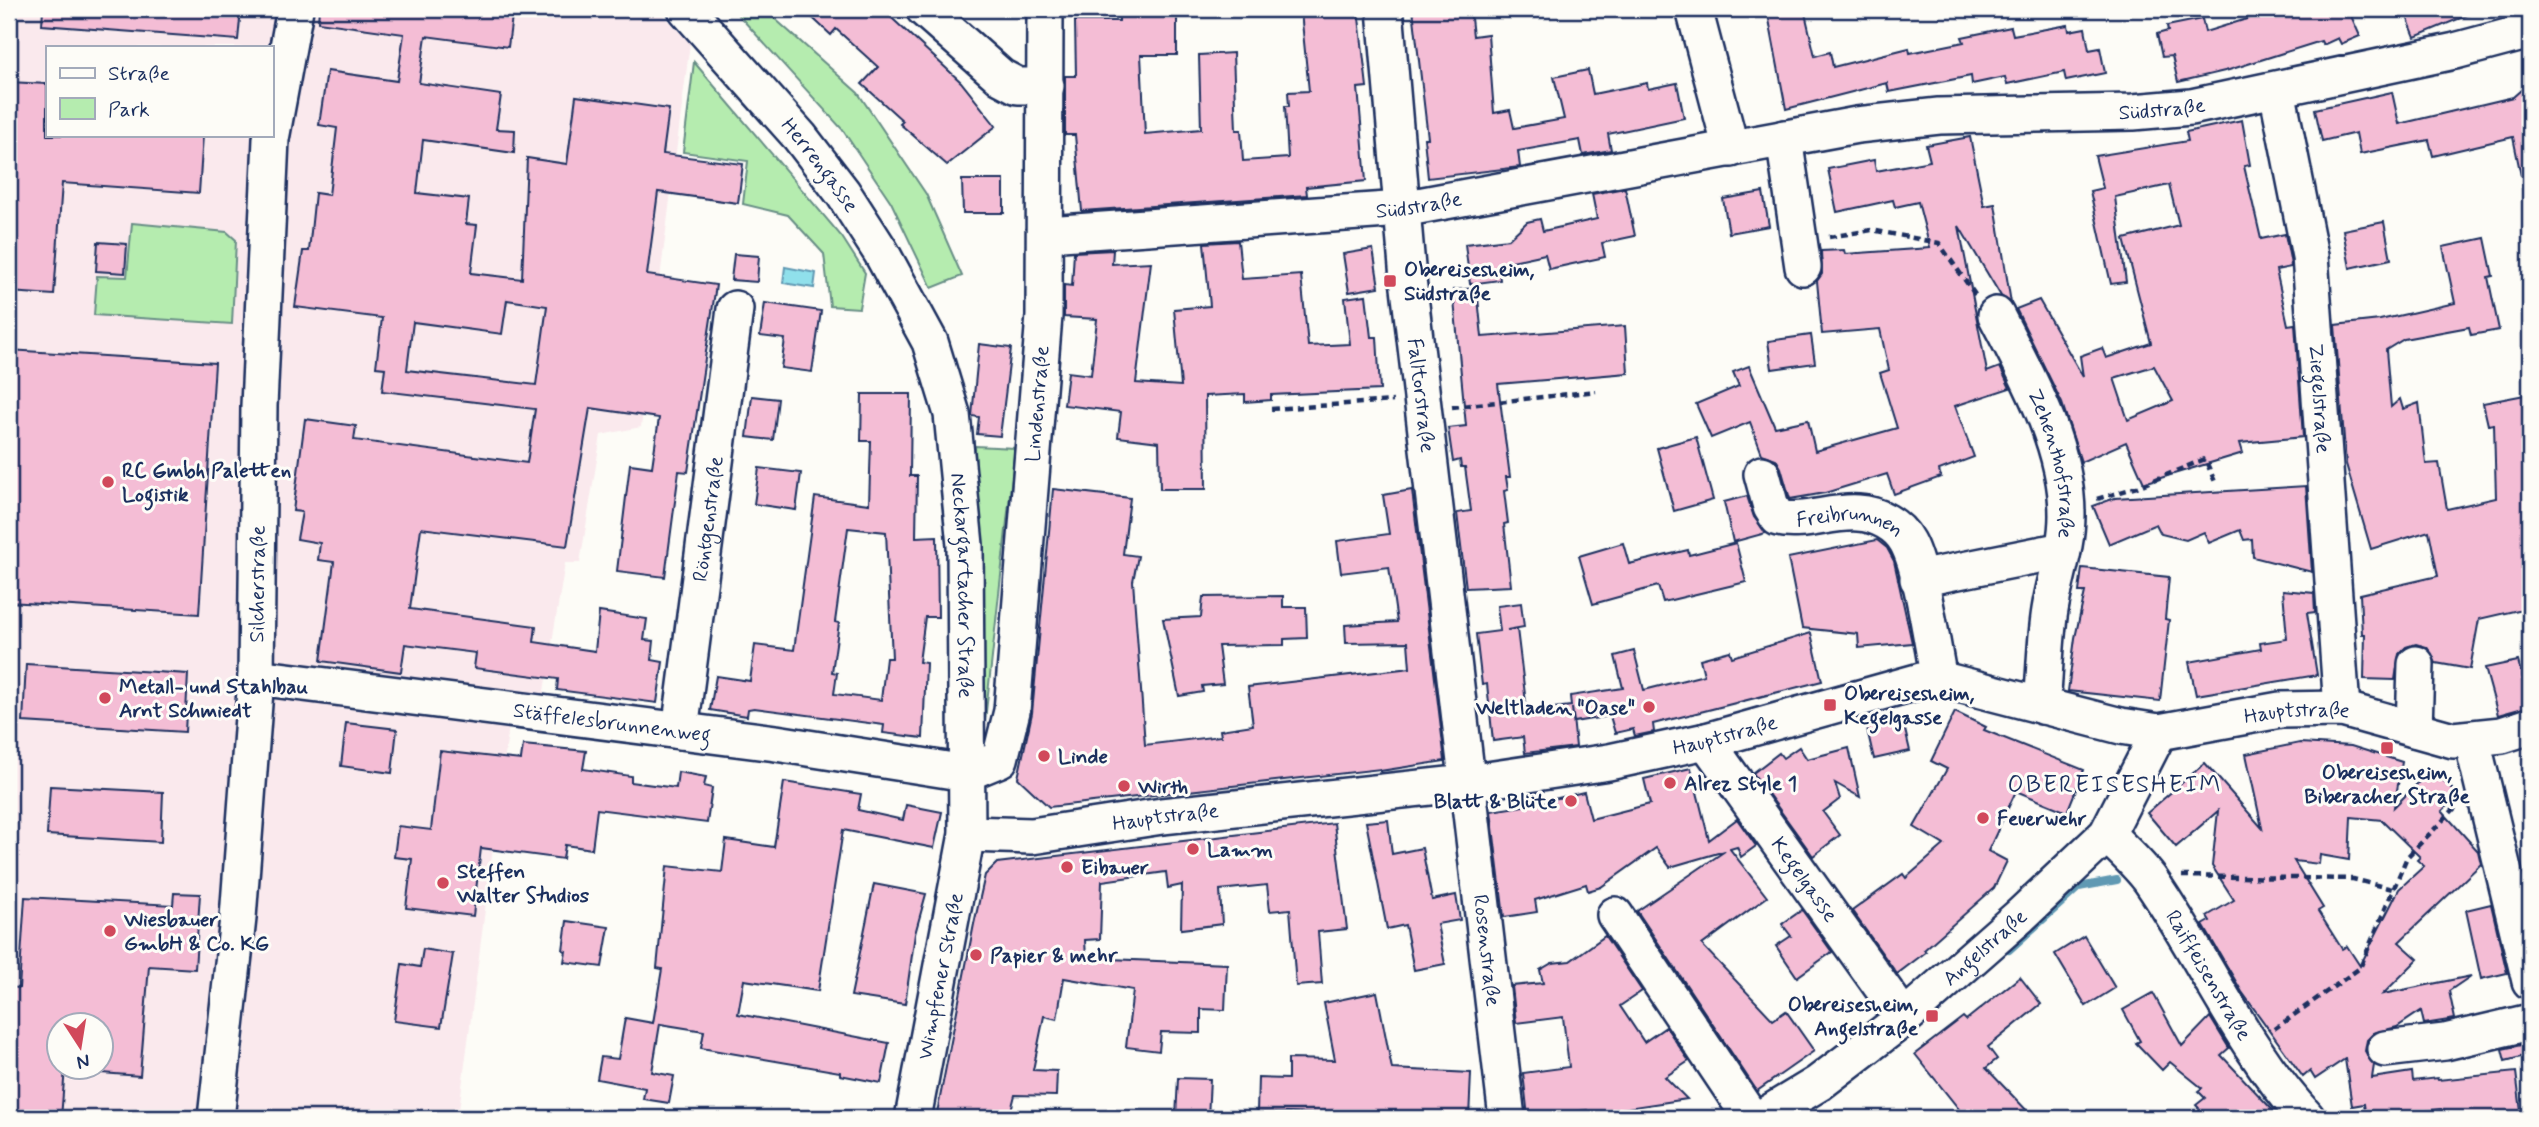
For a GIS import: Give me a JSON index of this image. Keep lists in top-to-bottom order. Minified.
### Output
{"streets":{"street":["Südstraße","Herrengasse","Falltorstraße","Ziegelstraße","Lindenstraße","Zehenthofstraße","Röntgenstraße","Freibrunnen","Silcherstraße","Neckargartacher Straße","Hauptstraße","Stäffelesbrunnenweg","Kegelgasse","Angelstraße","Rosenstraße","Raiffeisenstraße","Wimpfener Straße"]},"crossings":[["Südstraße","Falltorstraße"],["Südstraße","Ziegelstraße"],["Südstraße","Lindenstraße"],["Herrengasse","Neckargartacher Straße"],["Falltorstraße","Hauptstraße"],["Falltorstraße","Rosenstraße"],["Ziegelstraße","Hauptstraße"],["Lindenstraße","Neckargartacher Straße"],["Lindenstraße","Stäffelesbrunnenweg"],["Zehenthofstraße","Hauptstraße"],["Röntgenstraße","Stäffelesbrunnenweg"],["Freibrunnen","Hauptstraße"],["Silcherstraße","Stäffelesbrunnenweg"],["Neckargartacher Straße","Hauptstraße"],["Neckargartacher Straße","Stäffelesbrunnenweg"],["Neckargartacher Straße","Wimpfener Straße"],["Hauptstraße","Kegelgasse"],["Hauptstraße","Angelstraße"],["Hauptstraße","Rosenstraße"],["Hauptstraße","Wimpfener Straße"],["Kegelgasse","Angelstraße"],["Angelstraße","Raiffeisenstraße"]],"districts":["OBEREISESHEIM"],"places":{"transit":["Obereisesheim, Südstraße","Obereisesheim, Kegelgasse","Obereisesheim, Biberacher Straße","Obereisesheim, Angelstraße"],"other":["RC Gmbh Paletten Logistik","Metall- und Stahlbau Arnt Schmiedt","Weltladen \"Oase\"","Linde","Alrez Style 1","Wirth","Blatt & Blüte","Feuerwehr","Lamm","Eibauer","Steffen Walter Studios","Wiesbauer GmbH & Co. KG","Papier & mehr"]},"legend":["Straße","Park"],"north":"bottom"}
